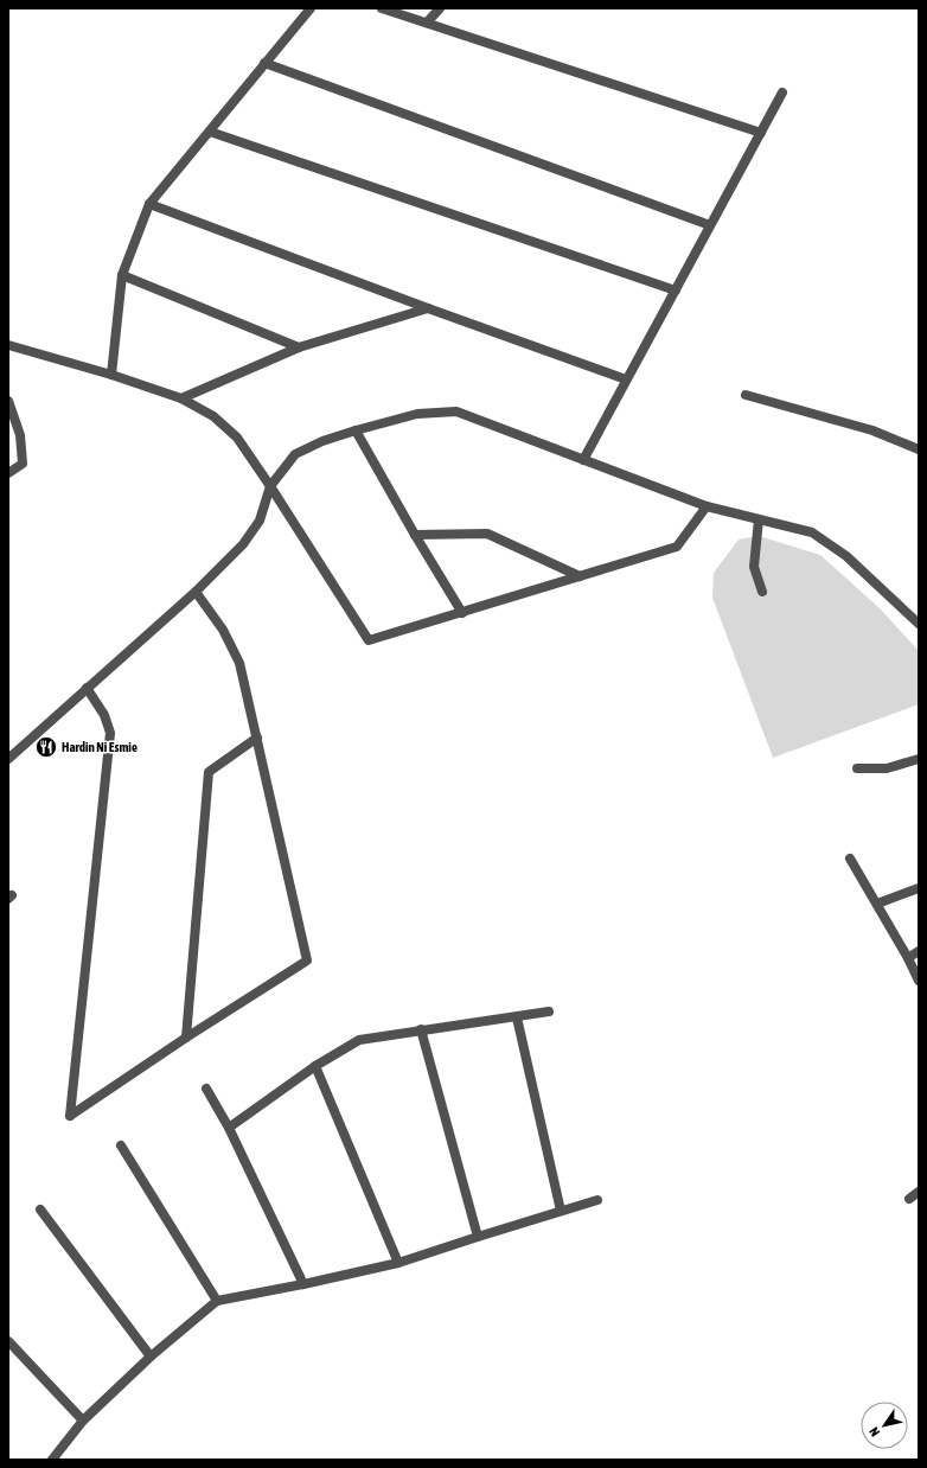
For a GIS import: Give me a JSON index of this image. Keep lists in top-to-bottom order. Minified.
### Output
{"places":{"restaurant":["Hardin Ni Esmie"]},"north":"bottom left"}
